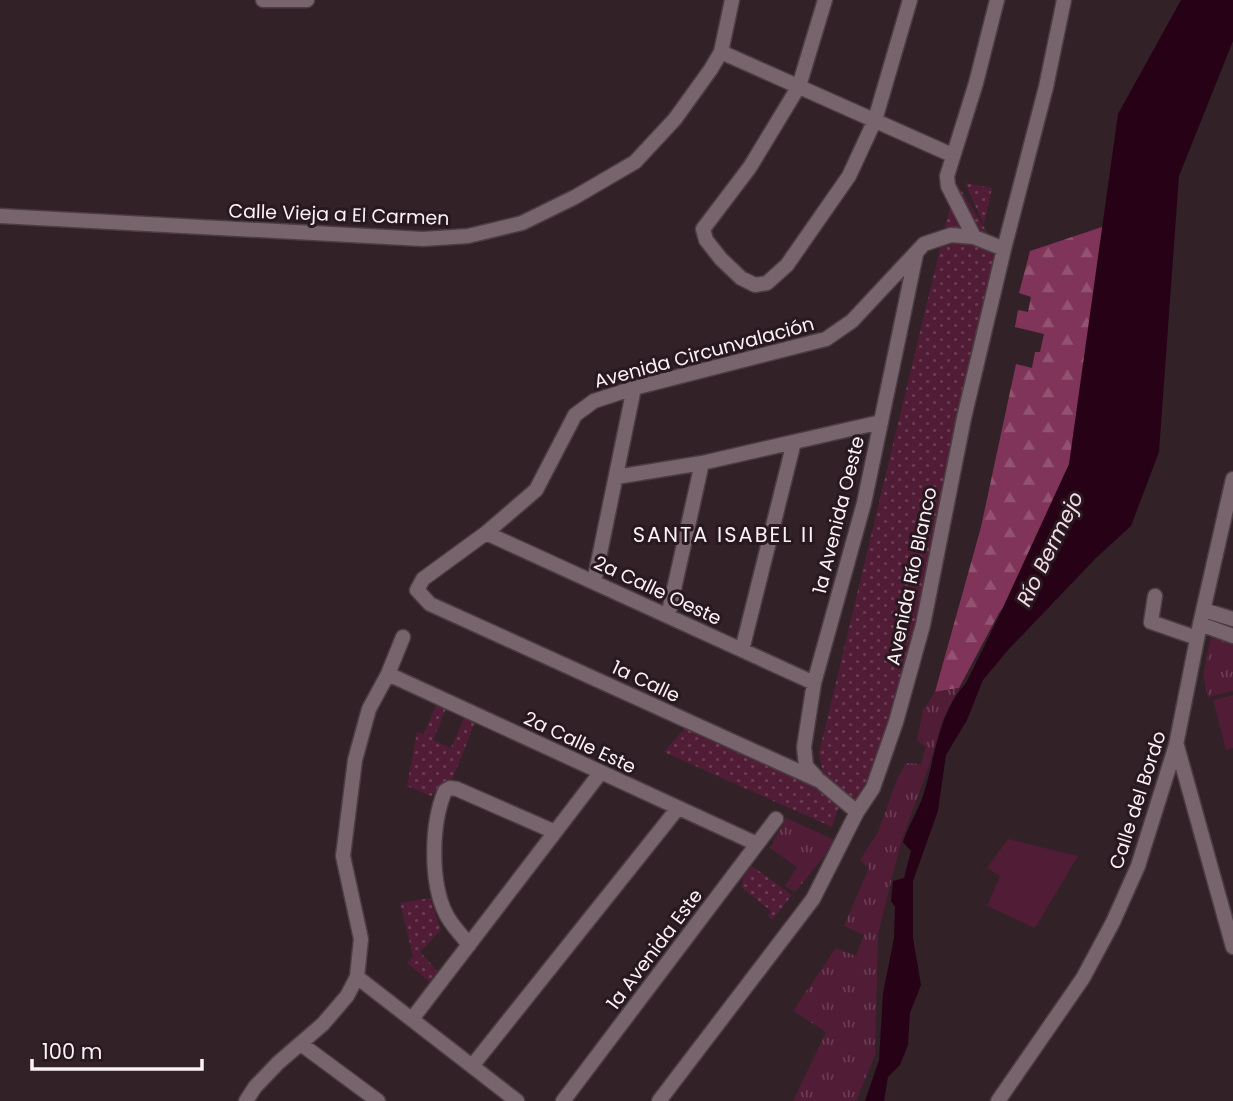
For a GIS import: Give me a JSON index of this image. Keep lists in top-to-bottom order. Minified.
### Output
{"streets":{"street":["Calle Vieja a El Carmen","Avenida Circunvalación","1a Avenida Oeste","Avenida Río Blanco","2a Calle Oeste","1a Calle","2a Calle Este","Calle del Bordo","1a Avenida Este"]},"crossings":[["Avenida Circunvalación","1a Avenida Oeste"],["Avenida Circunvalación","Avenida Río Blanco"],["Avenida Circunvalación","2a Calle Oeste"],["Avenida Circunvalación","1a Calle"],["1a Avenida Oeste","2a Calle Oeste"],["1a Avenida Oeste","1a Calle"],["Avenida Río Blanco","1a Calle"],["2a Calle Este","1a Avenida Este"]],"districts":["SANTA ISABEL II"],"water":["Río Bermejo"],"scale_bar":"100 m"}
